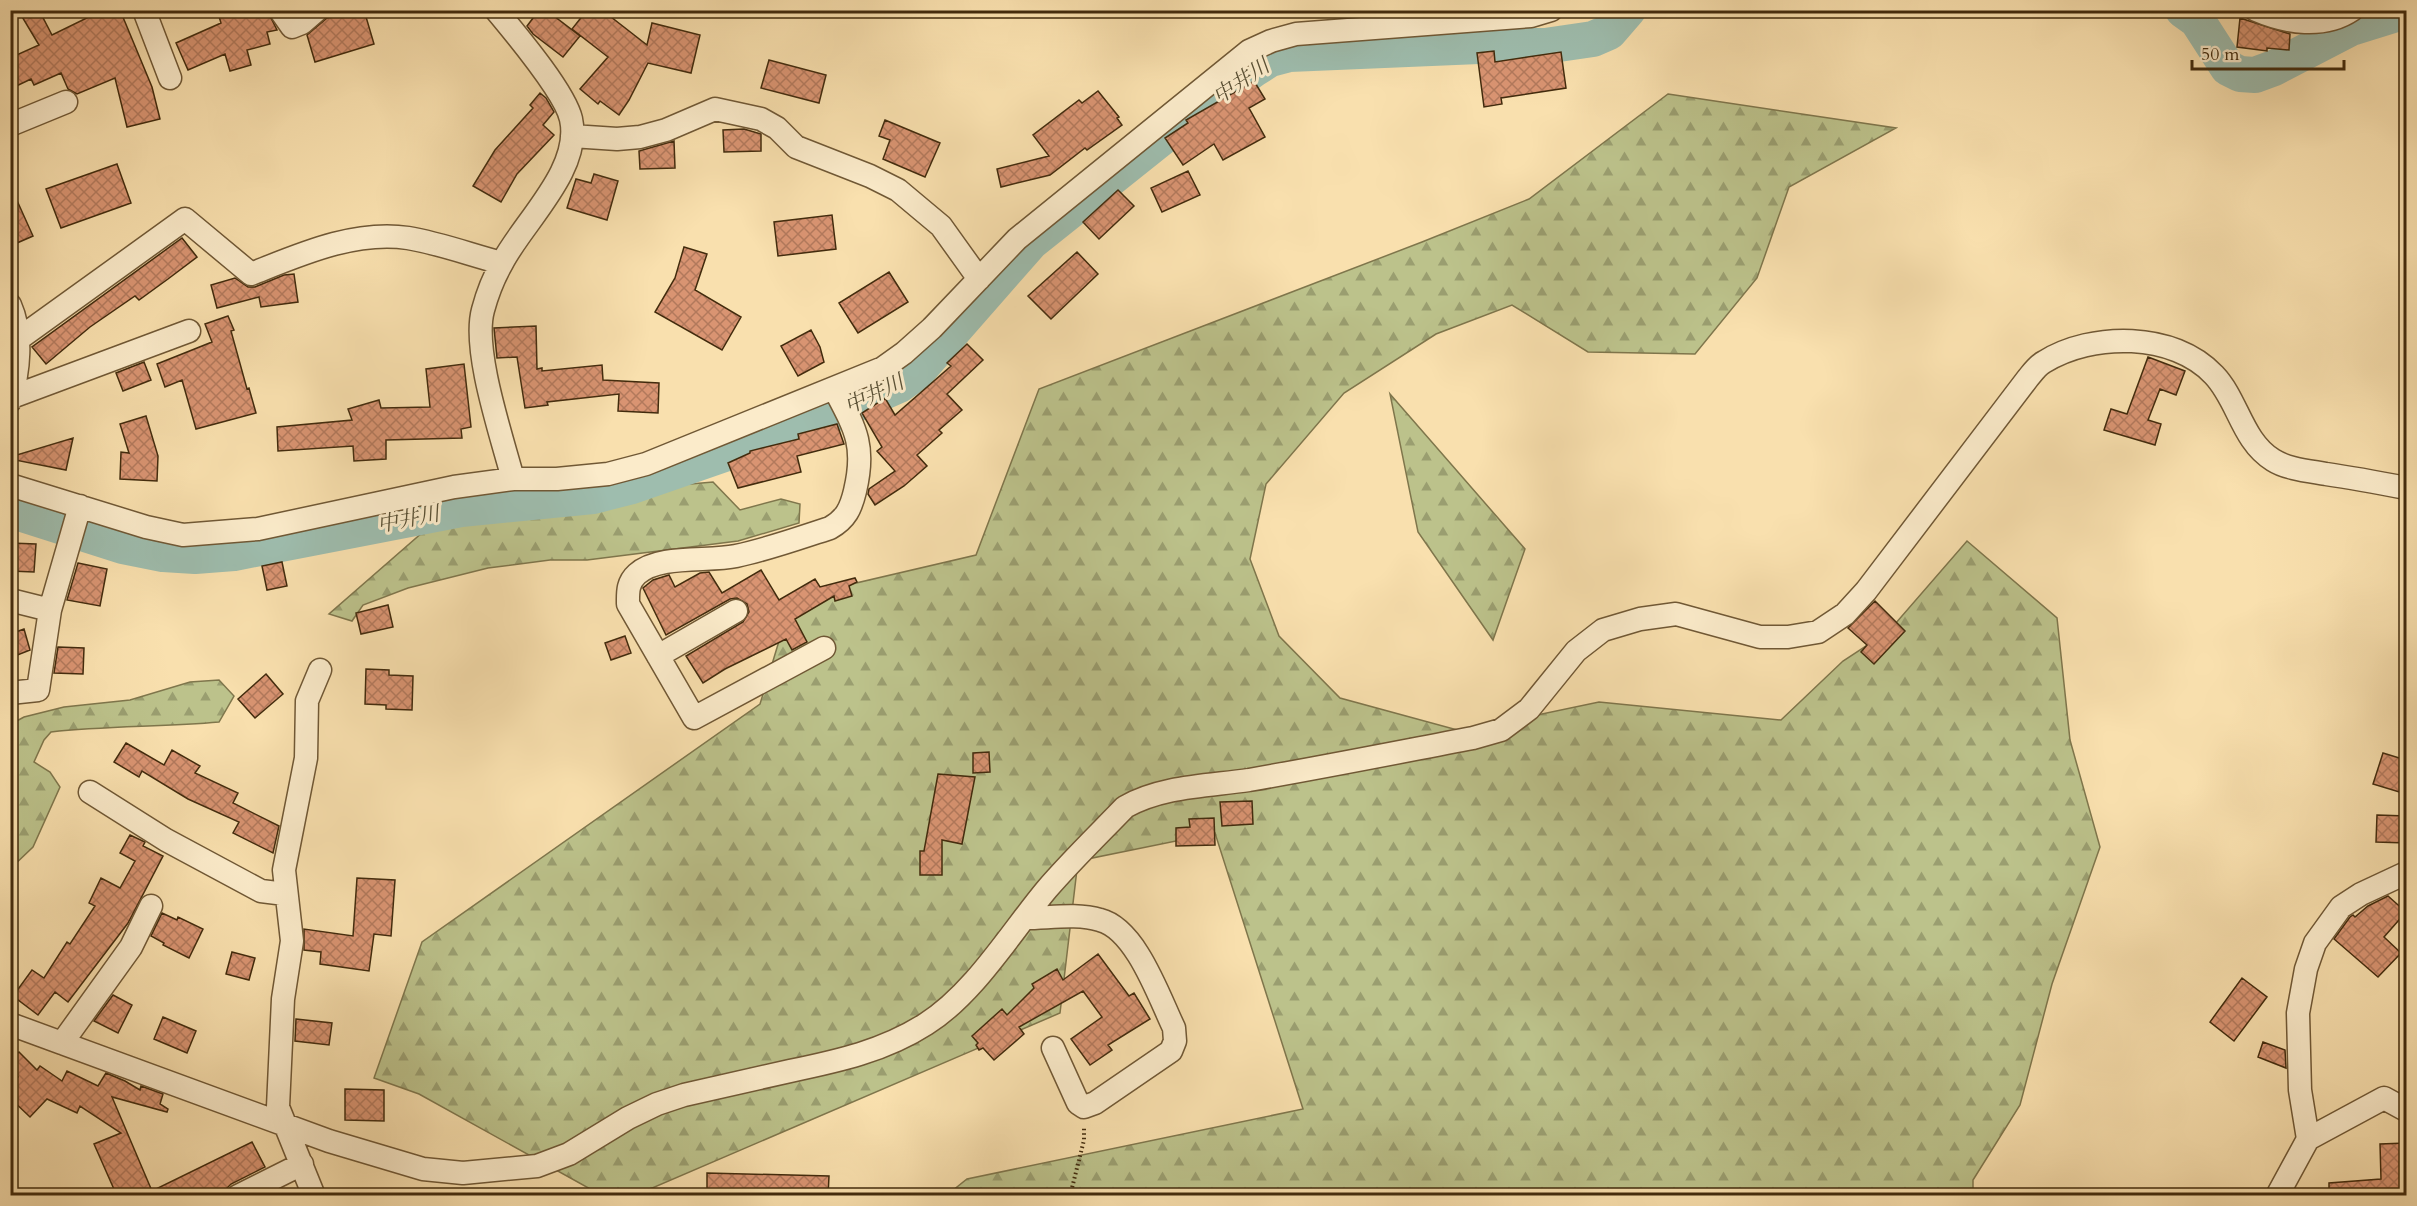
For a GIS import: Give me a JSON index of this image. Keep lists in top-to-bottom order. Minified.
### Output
{"water":["中井川"],"scale_bar":"50 m"}
